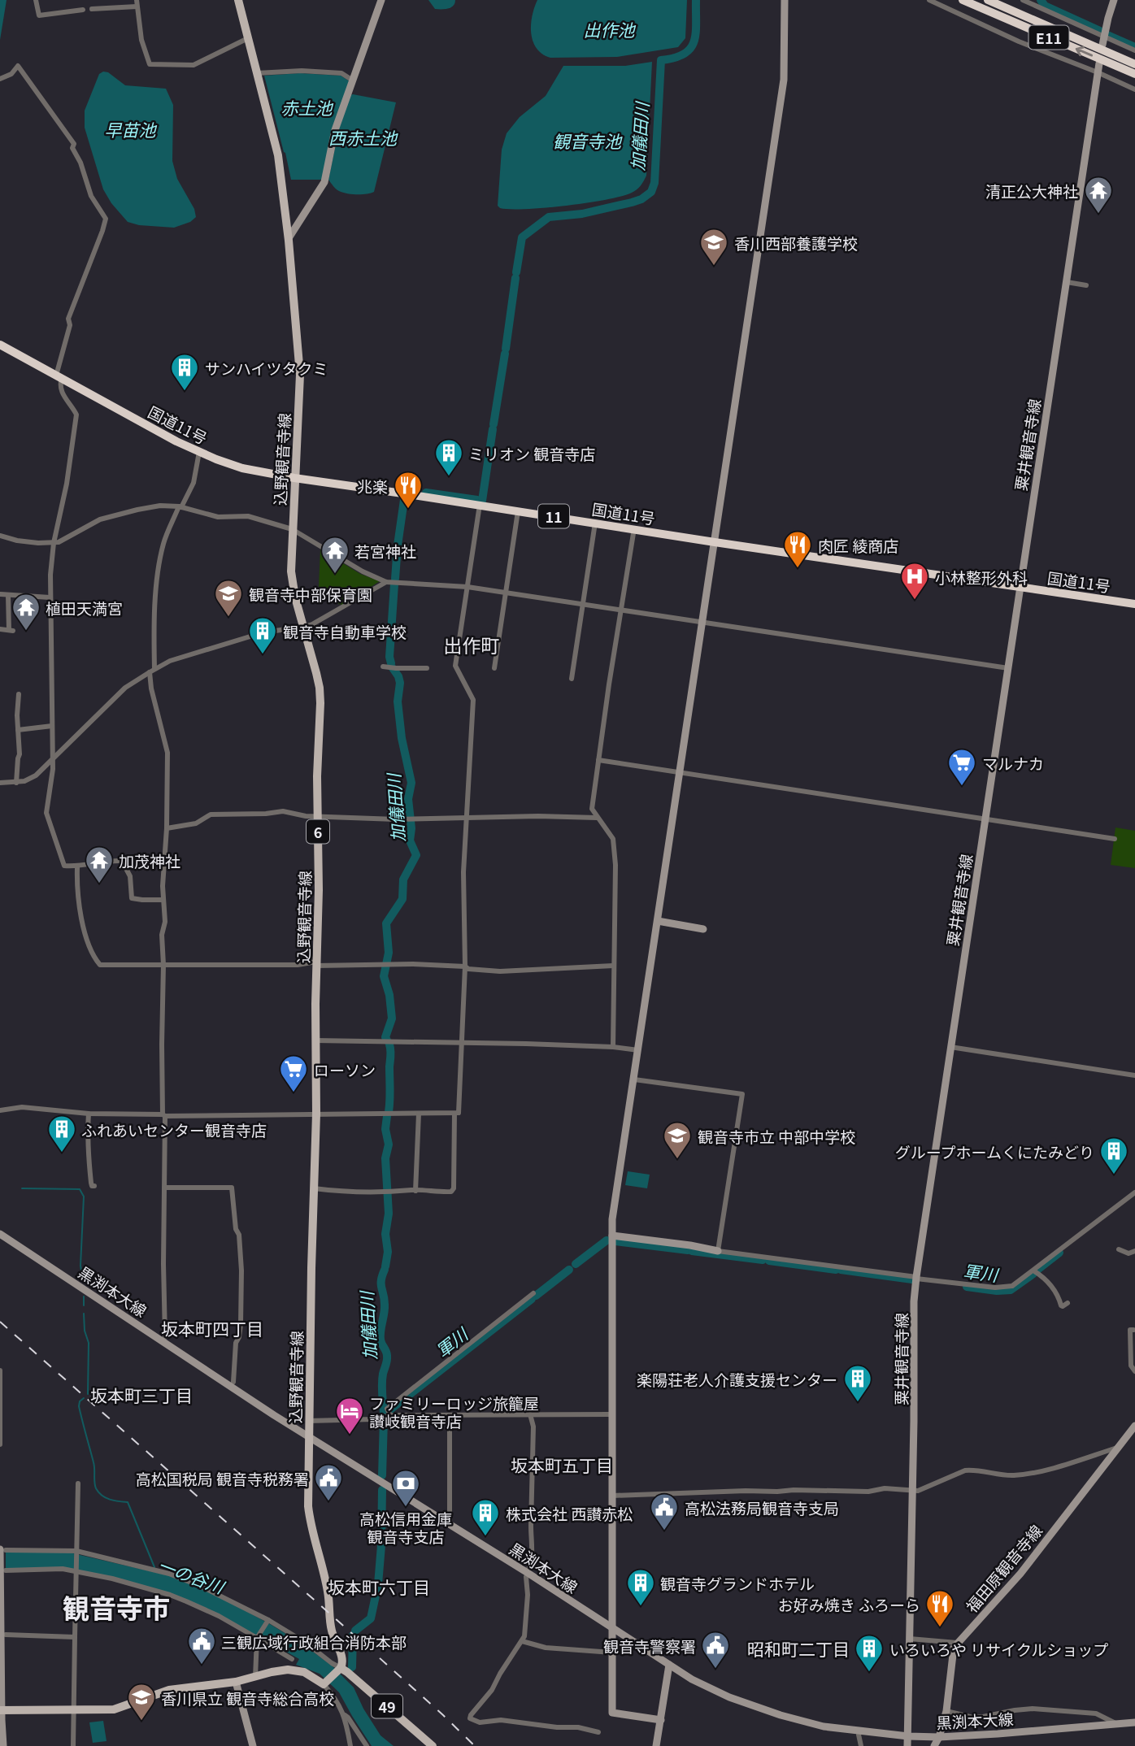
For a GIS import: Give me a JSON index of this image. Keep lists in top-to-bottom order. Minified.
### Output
{"streets":{"highway":["E11","国道11号","11"],"main road":["粟井観音寺線","込野観音寺線","6","黒渕本大線","福田原観音寺線","49"]},"crossings":[["国道11号","粟井観音寺線"],["国道11号","込野観音寺線"],["粟井観音寺線","黒渕本大線"],["込野観音寺線","黒渕本大線"],["込野観音寺線","49"],["黒渕本大線","福田原観音寺線"]],"districts":["出作町","坂本町四丁目","坂本町三丁目","坂本町五丁目","坂本町六丁目","観音寺市","昭和町二丁目"],"water":["出作池","赤土池","早苗池","加儀田川","西赤土池","観音寺池","軍川","一の谷川"],"places":{"temple":["清正公大神社","若宮神社","植田天満宮","加茂神社"],"school or university":["香川西部養護学校","観音寺中部保育園","観音寺市立 中部中学校","香川県立 観音寺総合高校"],"building":["サンハイツタクミ","ミリオン 観音寺店","観音寺自動車学校","ふれあいセンター観音寺店","グループホームくにたみどり","楽陽荘老人介護支援センター","株式会社 西讃赤松","観音寺グランドホテル","いろいろや リサイクルショップ"],"restaurant":["兆楽","肉匠 綾商店","お好み焼き ふろーら"],"hospital":["小林整形外科"],"supermarket":["マルナカ","ローソン"],"hotel":["ファミリーロッジ旅籠屋 讃岐観音寺店"],"public building":["高松国税局 観音寺税務署","高松法務局観音寺支局","三観広域行政組合消防本部","観音寺警察署"],"bank":["高松信用金庫 観音寺支店"]}}
